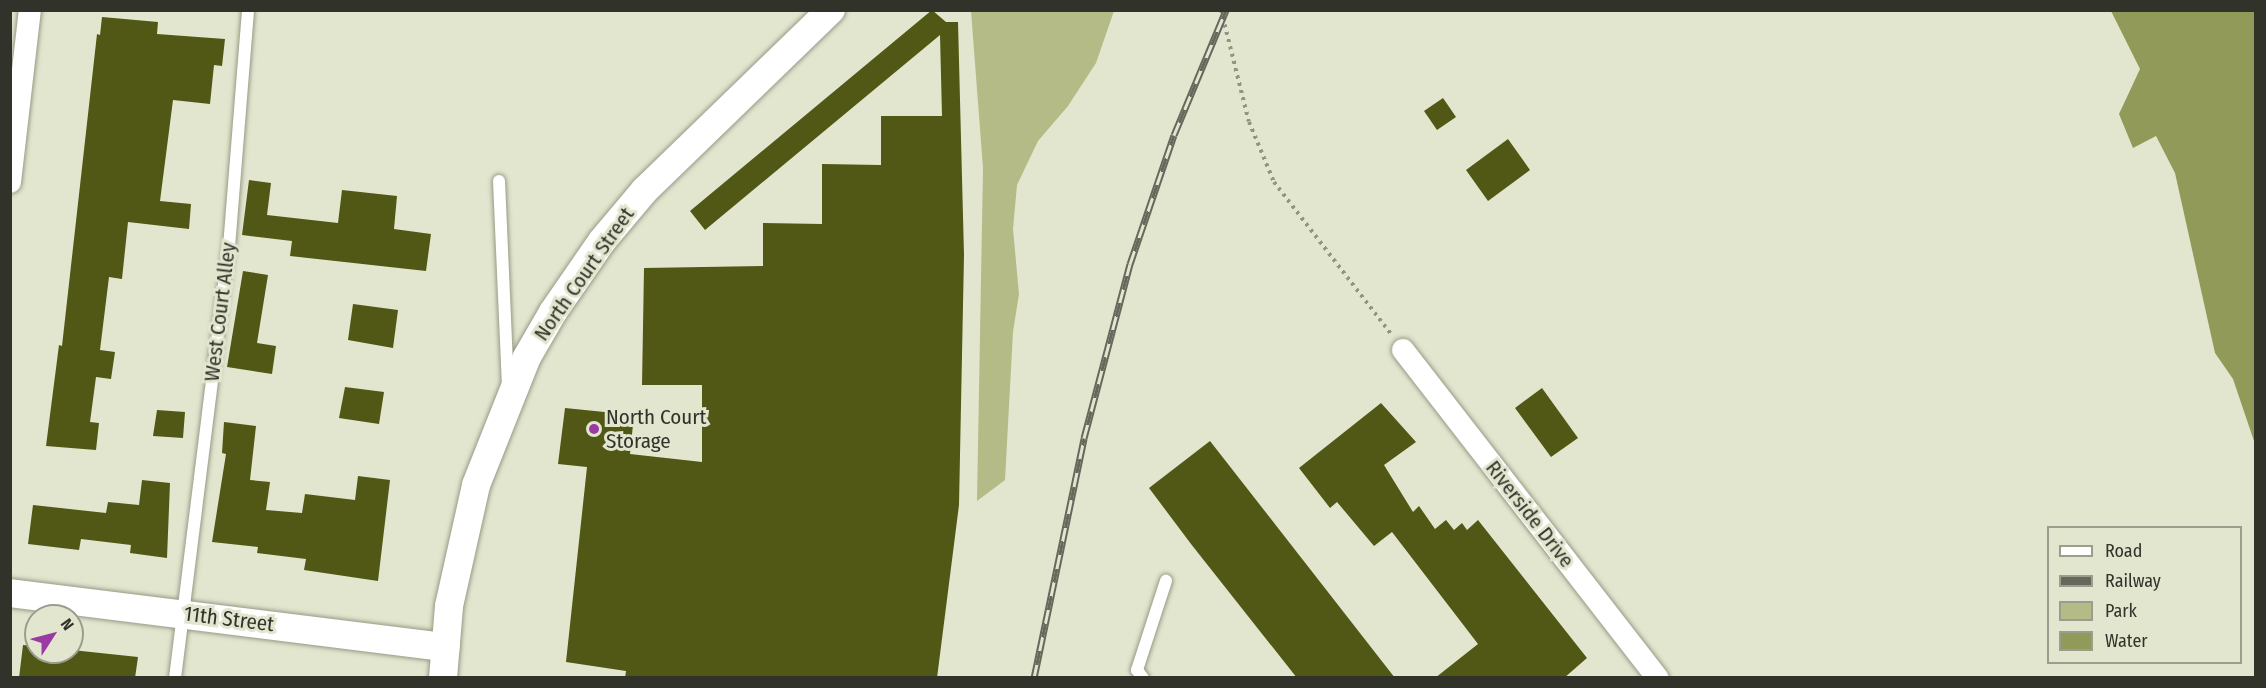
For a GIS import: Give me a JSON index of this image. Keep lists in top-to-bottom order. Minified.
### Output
{"streets":{"street":["North Court Street","Riverside Drive","11th Street"],"lane":["West Court Alley"]},"crossings":[["North Court Street","11th Street"],["West Court Alley","11th Street"]],"places":["North Court Storage"],"legend":["Road","Railway","Park","Water"],"north":"top right"}
